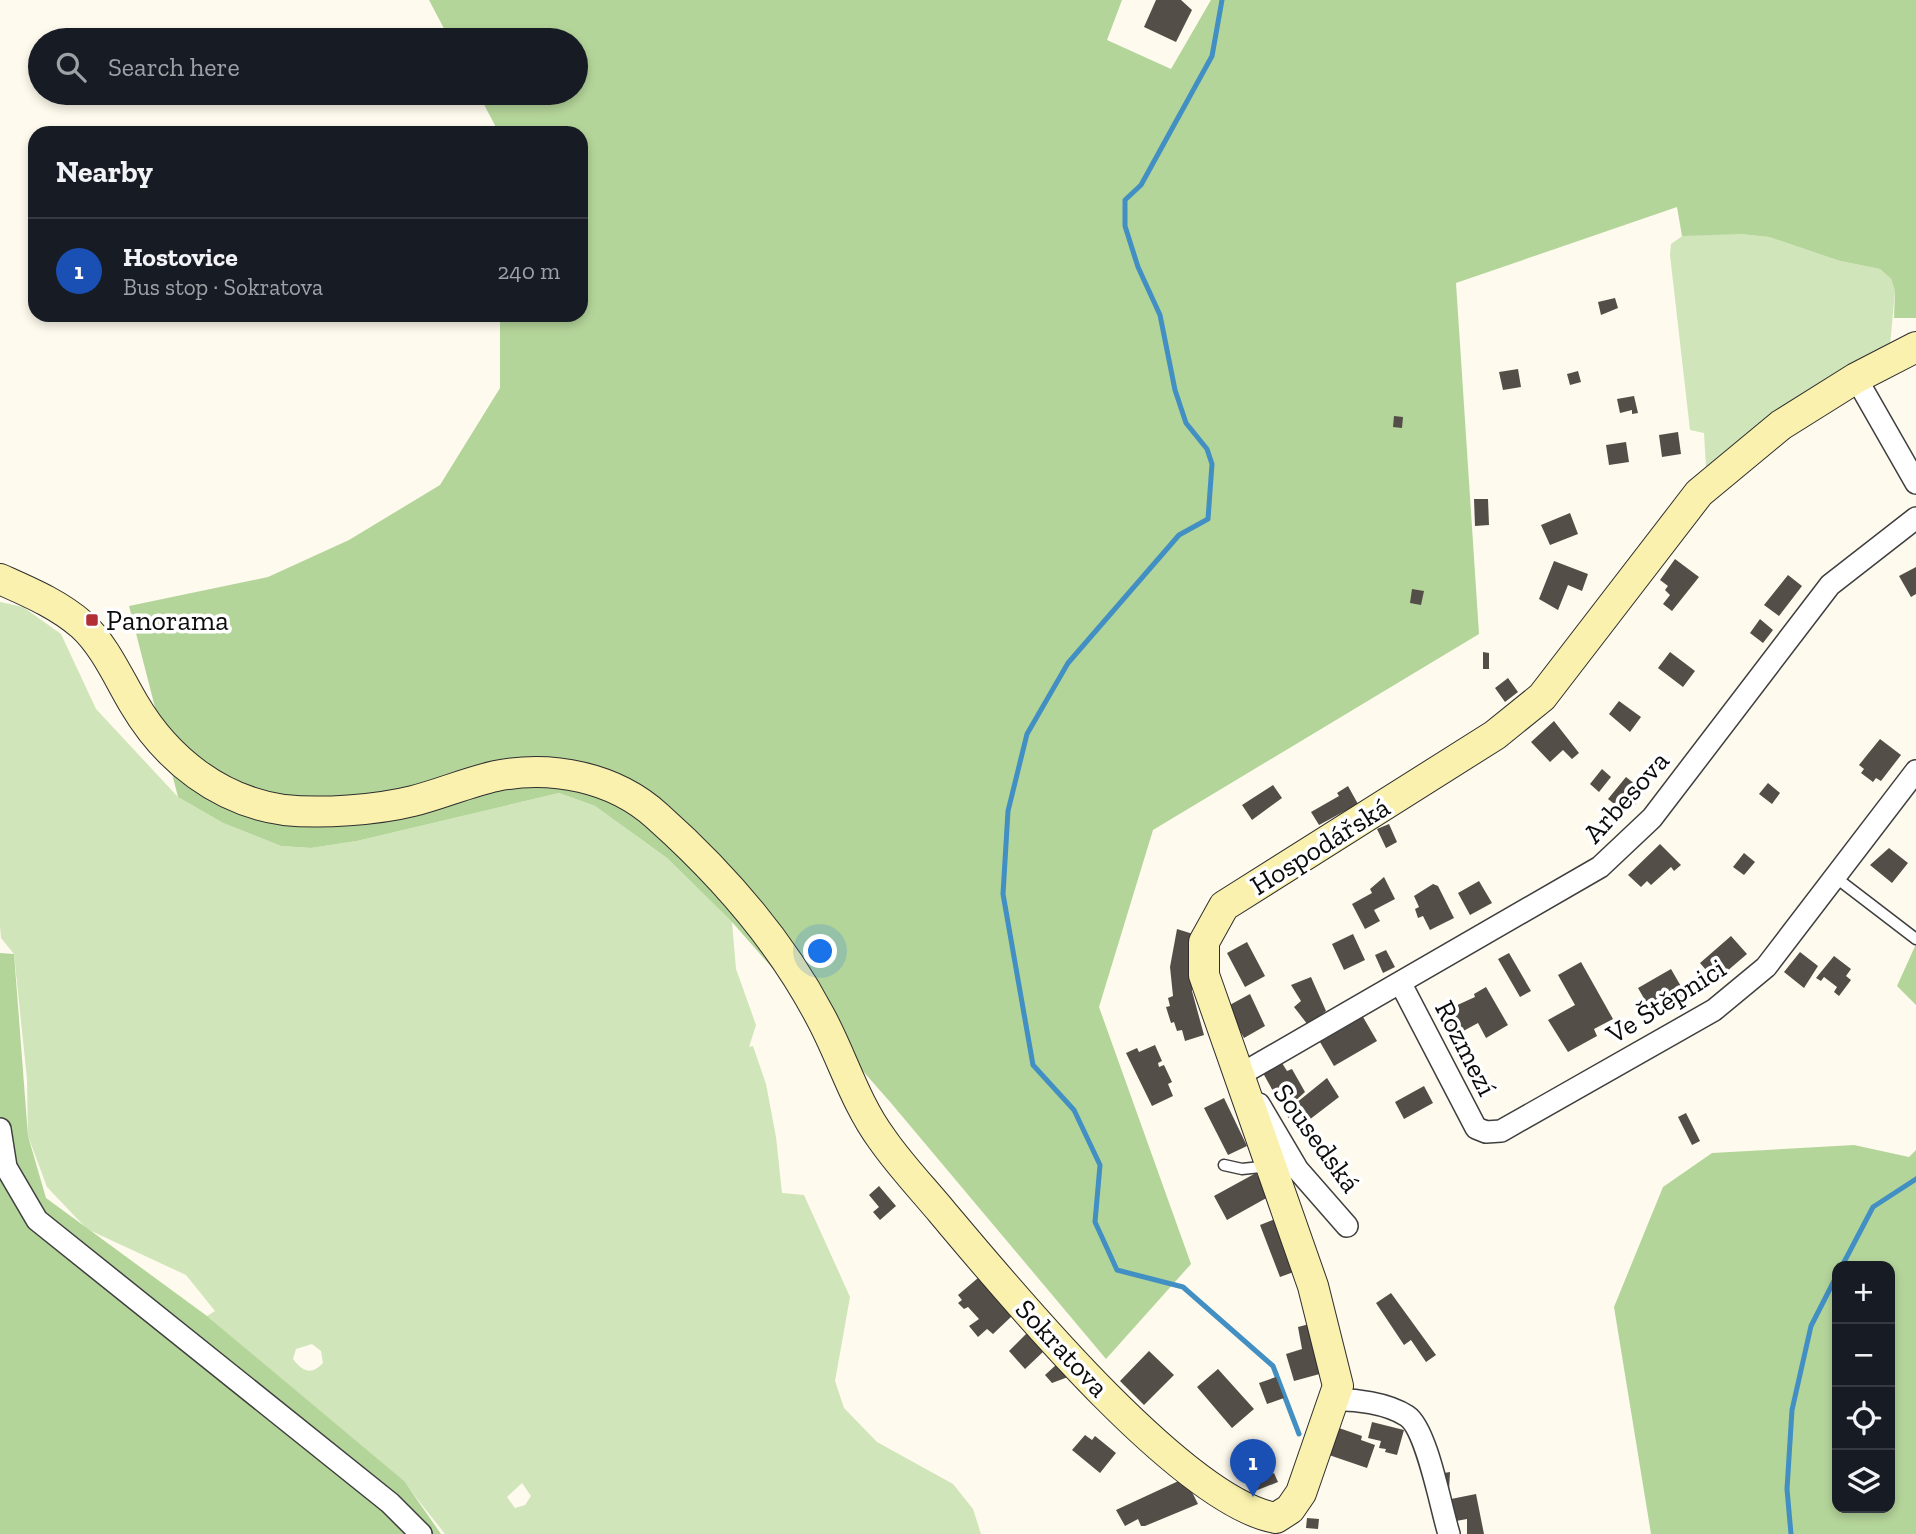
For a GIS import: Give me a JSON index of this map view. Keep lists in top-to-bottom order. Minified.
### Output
{"streets":{"street":["Arbesova","Hospodářská","Ve Štěpnici","Rozmezí","Sousedská","Sokratova"]},"crossings":[["Arbesova","Hospodářská"],["Arbesova","Rozmezí"],["Arbesova","Sousedská"],["Hospodářská","Sousedská"],["Hospodářská","Sokratova"],["Ve Štěpnici","Rozmezí"]],"places":{"transit":["Panorama"]},"page":{"search":"Search here","heading":"Nearby","list":[{"mark":"1","name":"Hostovice","note":"Bus stop · Sokratova","value":"240 m"}],"map_buttons":["+","−"],"pins":"1"}}
